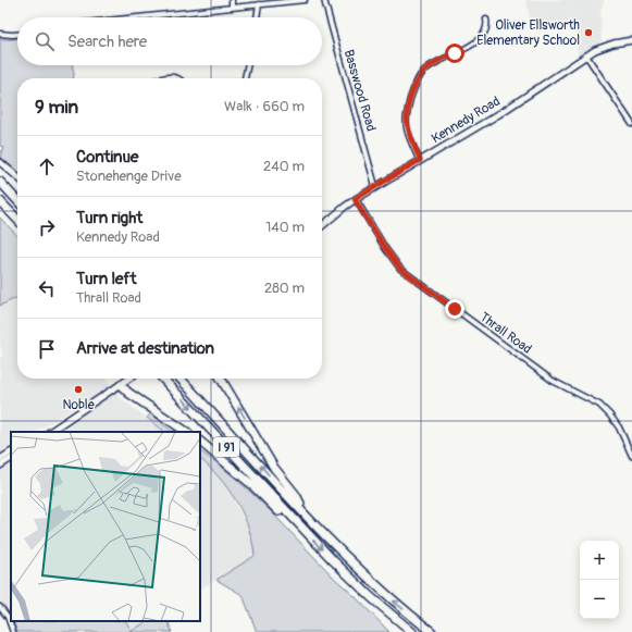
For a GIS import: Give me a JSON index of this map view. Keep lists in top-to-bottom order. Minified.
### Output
{"streets":{"highway":["I 91"],"street":["Basswood Road","Kennedy Road","Thrall Road"]},"crossings":[["Basswood Road","Kennedy Road"],["Kennedy Road","Thrall Road"]],"places":["Oliver Ellsworth Elementary School","Noble"],"page":{"search":"Search here","heading":["9 min","Walk · 660 m"],"list":[["Continue","Stonehenge Drive","240 m"],["Turn right","Kennedy Road","140 m"],["Turn left","Thrall Road","280 m"],"Arrive at destination"],"map_buttons":["+","−"]}}
